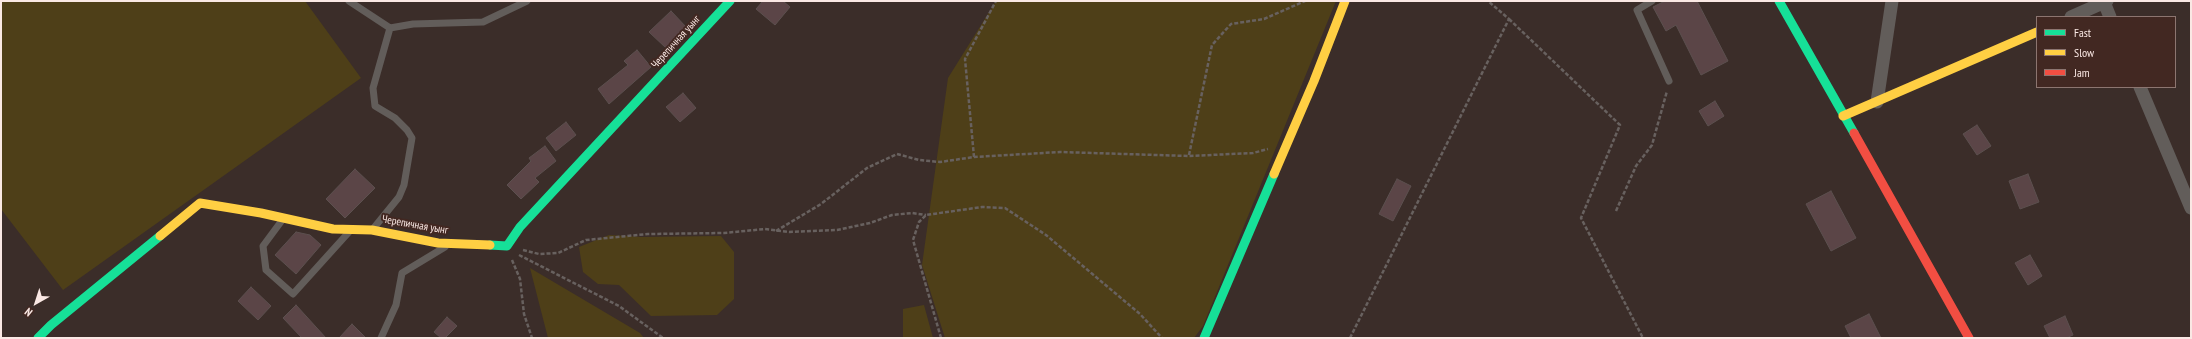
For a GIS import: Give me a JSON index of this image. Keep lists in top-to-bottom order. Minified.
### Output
{"streets":{"street":["Черепичная уынг"]},"legend":["Fast","Slow","Jam"],"north":"bottom left"}
